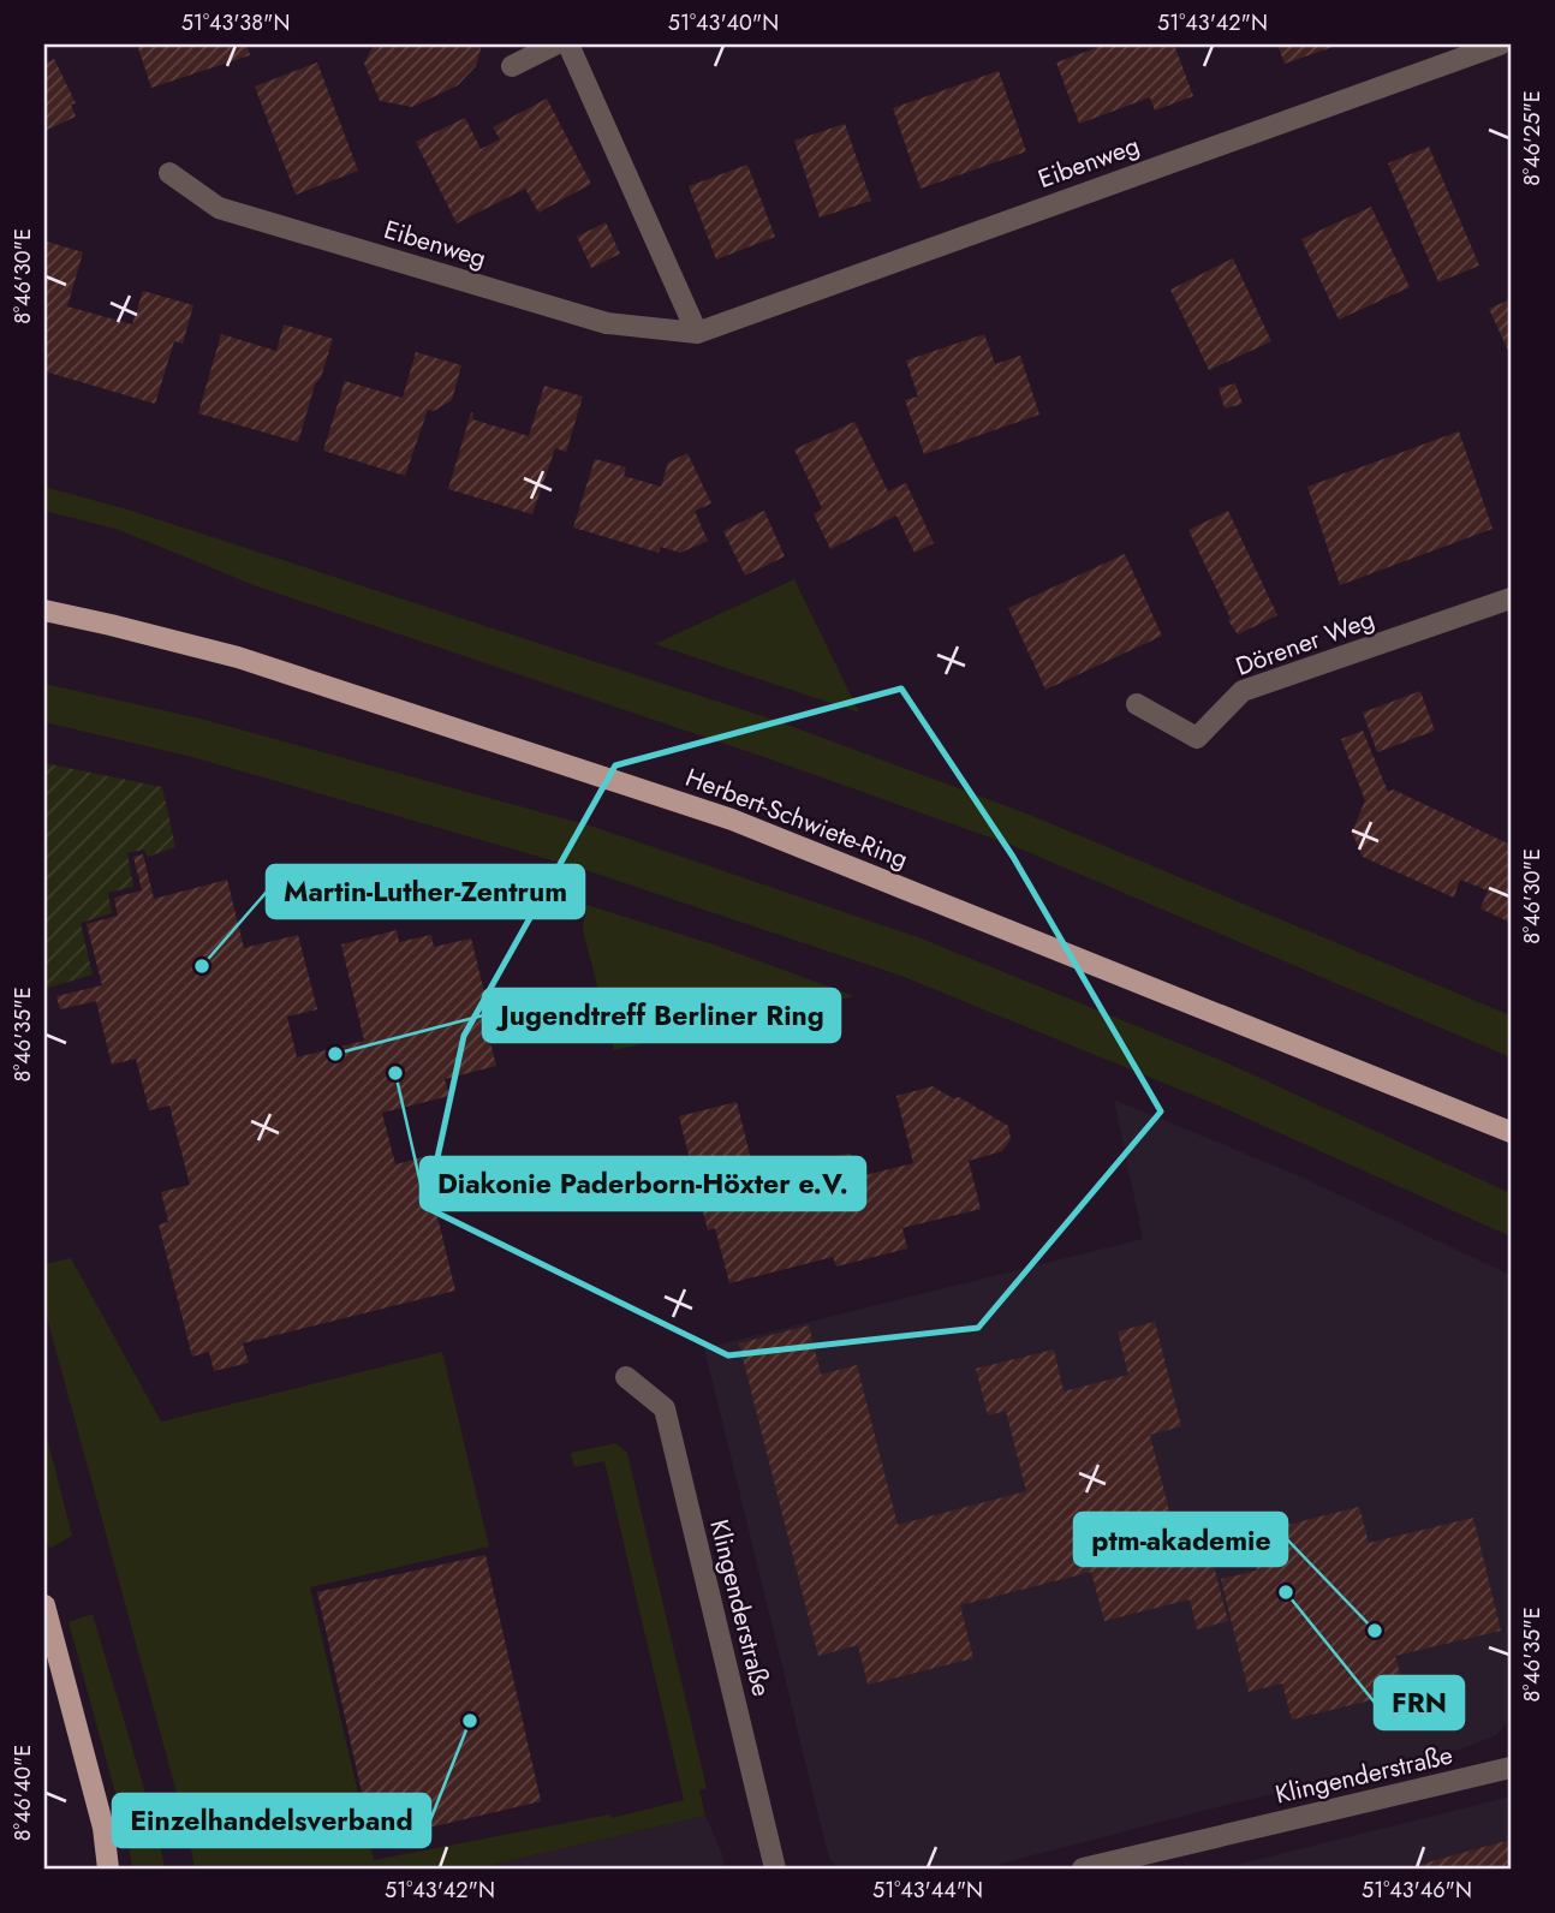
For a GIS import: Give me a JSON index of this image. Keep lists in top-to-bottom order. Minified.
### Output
{"streets":{"main road":["Herbert-Schwiete-Ring"],"street":["Eibenweg","Dörener Weg","Klingenderstraße"]},"places":["Martin-Luther-Zentrum","Jugendtreff Berliner Ring","Diakonie Paderborn-Höxter e.V.","FRN","ptm-akademie","Einzelhandelsverband"],"coordinates":["51°43'38\"N","51°43'40\"N","51°43'42\"N","8°46'25\"E","8°46'30\"E","8°46'35\"E","8°46'40\"E","51°43'44\"N","51°43'46\"N"]}
